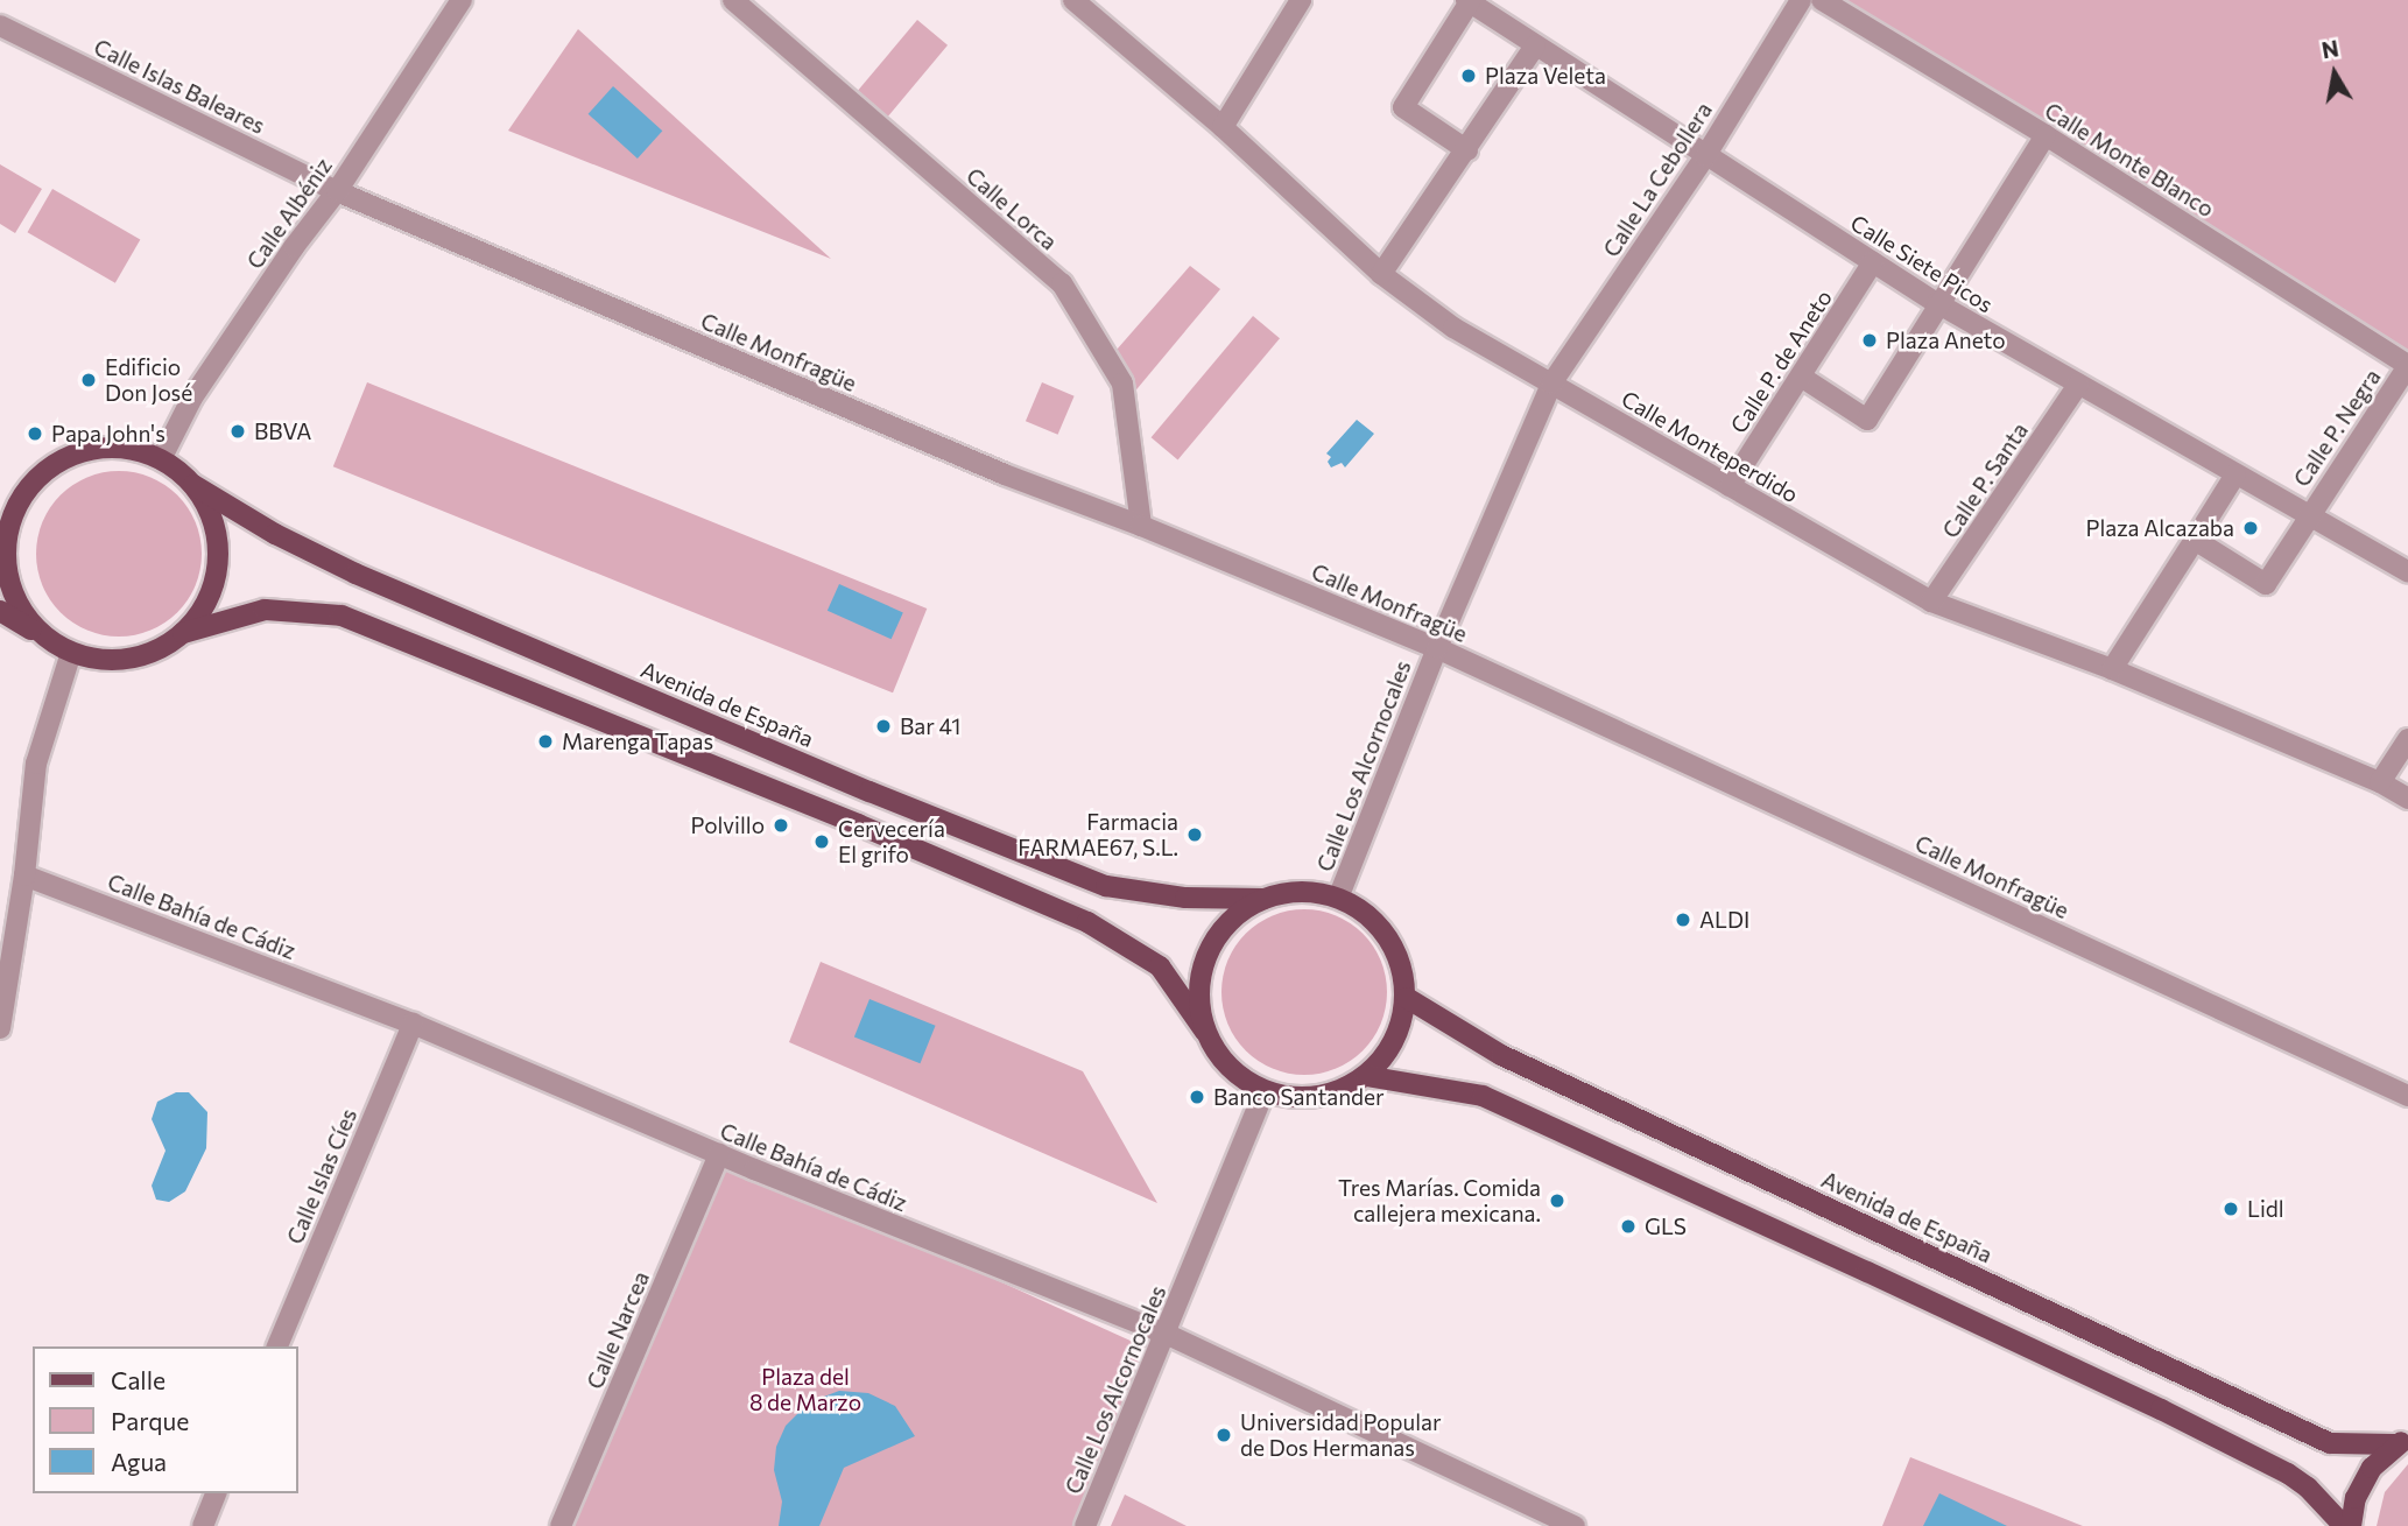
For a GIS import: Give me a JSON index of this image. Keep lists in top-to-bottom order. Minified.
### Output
{"streets":{"main road":["Avenida de España"],"street":["Calle Islas Baleares","Calle Monte Blanco","Calle La Cebollera","Calle Lorca","Calle Albéniz","Calle Siete Picos","Calle Monfragüe","Calle P. de Aneto","Calle P. Negra","Calle Monteperdido","Calle P. Santa","Calle Los Alcornocales","Calle Bahía de Cádiz","Calle Islas Cíes","Calle Narcea"]},"crossings":[["Calle Islas Baleares","Calle Albéniz"],["Calle Islas Baleares","Calle Monfragüe"],["Calle Monte Blanco","Calle P. Negra"],["Calle La Cebollera","Calle Siete Picos"],["Calle La Cebollera","Calle Monteperdido"],["Calle La Cebollera","Calle Los Alcornocales"],["Calle Lorca","Calle Monfragüe"],["Calle Albéniz","Calle Monfragüe"],["Calle Albéniz","Avenida de España"],["Calle Siete Picos","Calle P. de Aneto"],["Calle Siete Picos","Calle P. Negra"],["Calle Siete Picos","Calle P. Santa"],["Calle Monfragüe","Calle Los Alcornocales"],["Calle P. de Aneto","Calle Monteperdido"],["Calle Monteperdido","Calle P. Santa"],["Calle Monteperdido","Calle Los Alcornocales"],["Avenida de España","Calle Los Alcornocales"],["Calle Los Alcornocales","Calle Bahía de Cádiz"],["Calle Bahía de Cádiz","Calle Islas Cíes"],["Calle Bahía de Cádiz","Calle Narcea"]],"parks":["Plaza del 8 de Marzo"],"places":["Plaza Veleta","Plaza Aneto","Edificio Don José","BBVA","Papa John's","Plaza Alcazaba","Bar 41","Marenga Tapas","Polvillo","Farmacia FARMAE67, S.L.","Cervecería El grifo","ALDI","Banco Santander","Tres Marías. Comida callejera mexicana.","Lidl","GLS","Universidad Popular de Dos Hermanas"],"legend":["Calle","Parque","Agua"],"north":"top"}
